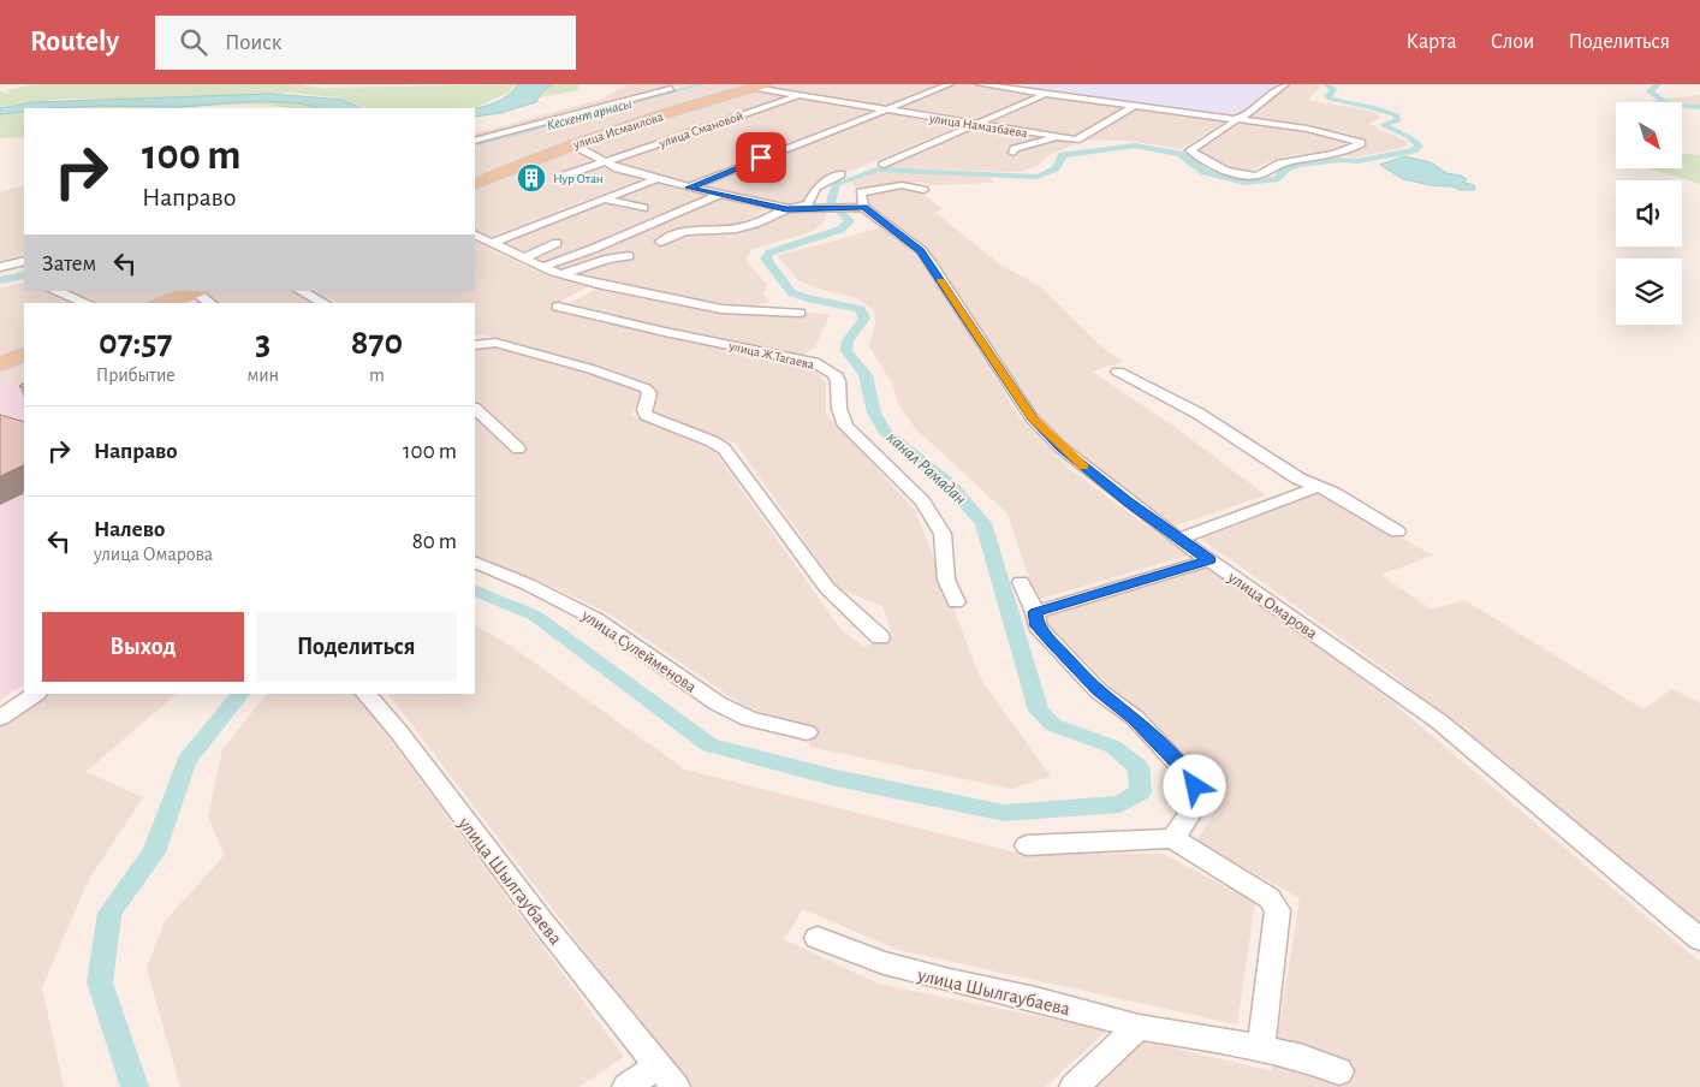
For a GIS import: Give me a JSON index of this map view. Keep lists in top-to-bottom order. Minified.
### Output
{"streets":{"main road":["улица Исмаилова"],"street":["улица Намазбаева","улица Смановой","улица Ж.Тагаева","улица Омарова","улица Сулейменова","улица Шылгаубаева"]},"crossings":[["улица Намазбаева","улица Смановой"],["улица Намазбаева","улица Исмаилова"]],"water":["Кескент арнасы","канал Рамадан"],"places":{"building":["Нур Отан"]},"north":"bottom right","page":{"header":"Routely","search":"Поиск","nav":["Карта","Слои","Поделиться"],"turn":["100 m","Направо"],"then":"Затем","eta":["07:57","Прибытие","3","мин","870","m"],"list":[{"name":"Направо","value":"100 m"},{"name":"Налево","note":"улица Омарова","value":"80 m"}],"buttons":["Выход","Поделиться"]}}
